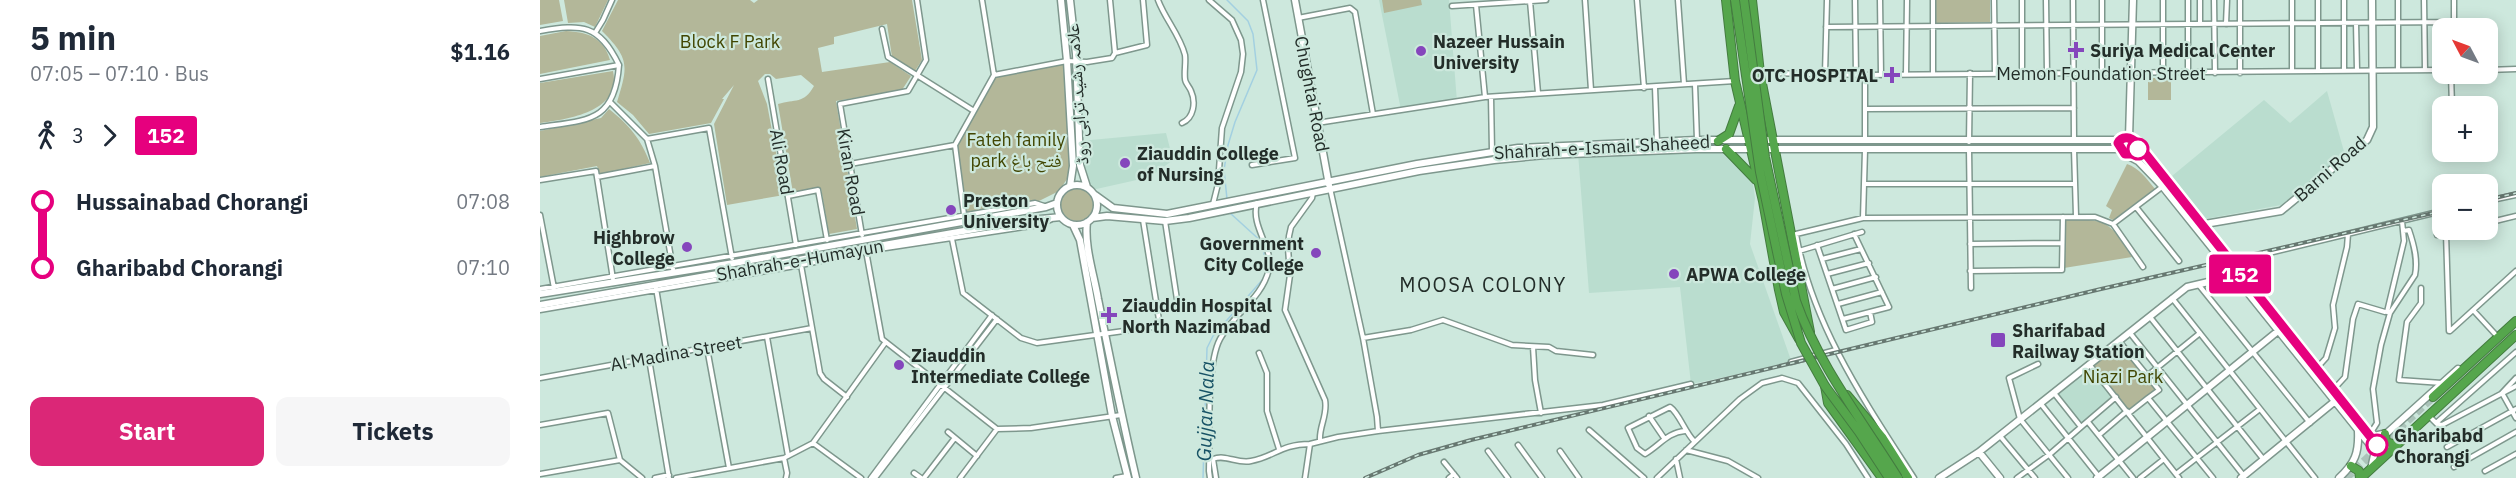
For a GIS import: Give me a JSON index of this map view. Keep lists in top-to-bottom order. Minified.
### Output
{"streets":{"main road":["علامہ رشید ترابی روڈ","Chughtai Road","Shahrah-e-Ismail Shaheed","Barni Road","Shahrah-e-Humayun"],"street":["Memon Foundation Street","Ali Road","Kiran Road","Al Madina Street"]},"crossings":[["Memon Foundation Street","Barni Road"],["علامہ رشید ترابی روڈ","Shahrah-e-Ismail Shaheed"],["علامہ رشید ترابی روڈ","Shahrah-e-Humayun"],["Chughtai Road","Shahrah-e-Ismail Shaheed"],["Shahrah-e-Ismail Shaheed","Shahrah-e-Humayun"],["Kiran Road","Shahrah-e-Humayun"]],"districts":["MOOSA COLONY"],"water":["Gujjar Nala"],"parks":["Block F Park","Fateh family park فتح باغ","Niazi Park"],"places":{"health":["Suriya Medical Center","OTC HOSPITAL","Ziauddin Hospital North Nazimabad"],"other":["Nazeer Hussain University","Ziauddin College of Nursing","Preston University","Highbrow College","Government City College","APWA College","Ziauddin Intermediate College","Gharibabd Chorangi"],"transit":["Sharifabad Railway Station"]},"lines":["bus line 152"],"north":"top left","page":{"heading":["5 min","07:05 – 07:10 · Bus","$1.16"],"on_map":"152","map_buttons":["+","−"],"legs":["3","152"],"list":[{"name":"Hussainabad Chorangi","value":"07:08"},{"name":"Gharibabd Chorangi","value":"07:10"}],"buttons":["Start","Tickets"]}}
